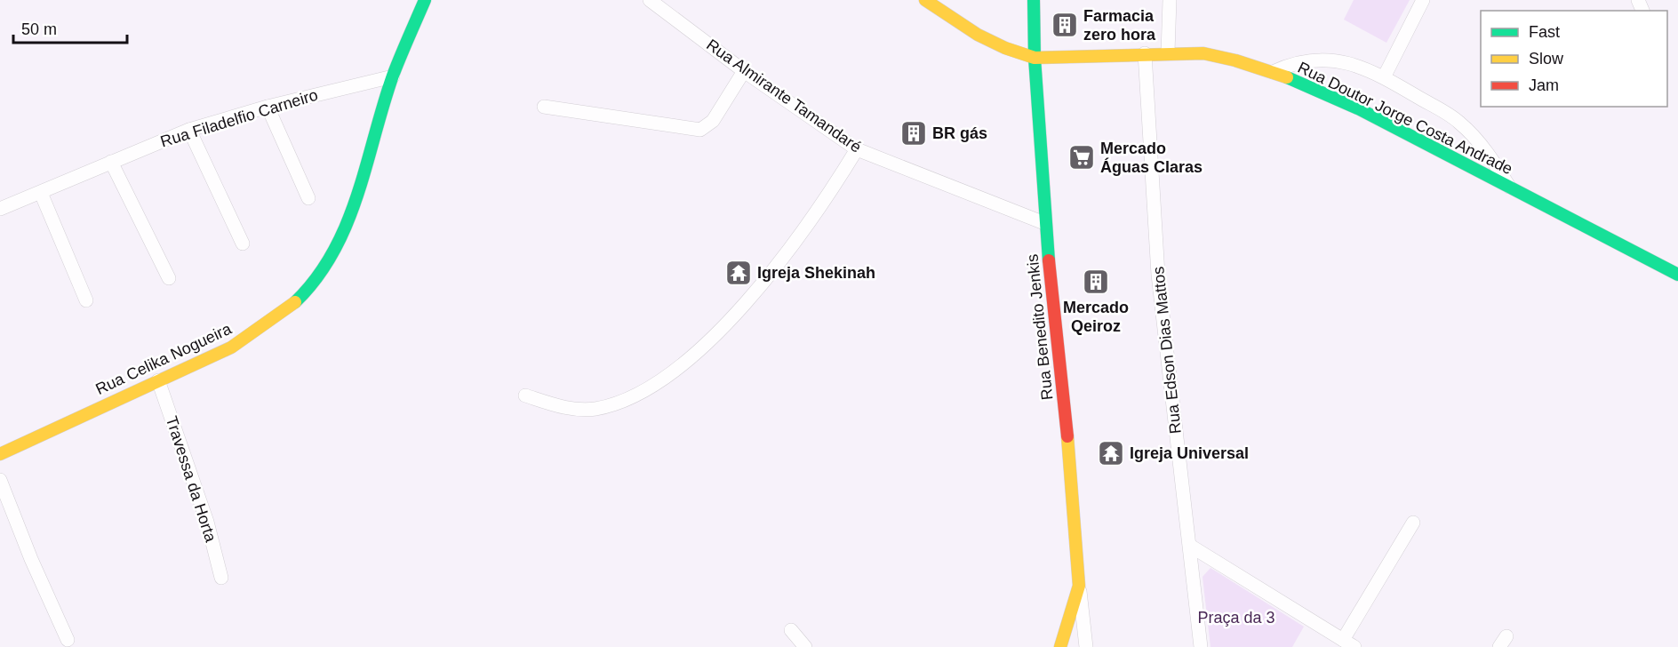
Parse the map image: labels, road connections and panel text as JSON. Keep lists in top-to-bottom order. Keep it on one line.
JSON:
{"streets":{"street":["Rua Almirante Tamandaré","Rua Filadelfio Carneiro","Rua Doutor Jorge Costa Andrade","Rua Benedito Jenkis","Rua Edson Dias Mattos","Rua Celika Nogueira","Travessa da Horta"]},"crossings":[["Rua Almirante Tamandaré","Rua Benedito Jenkis"],["Rua Filadelfio Carneiro","Rua Celika Nogueira"],["Rua Doutor Jorge Costa Andrade","Rua Benedito Jenkis"],["Rua Doutor Jorge Costa Andrade","Rua Edson Dias Mattos"],["Rua Celika Nogueira","Travessa da Horta"]],"parks":["Praça da 3"],"places":{"building":["Farmacia zero hora","BR gás","Mercado Qeiroz"],"supermarket":["Mercado Águas Claras"],"temple":["Igreja Shekinah","Igreja Universal"]},"legend":["Fast","Slow","Jam"],"scale_bar":"50 m"}
